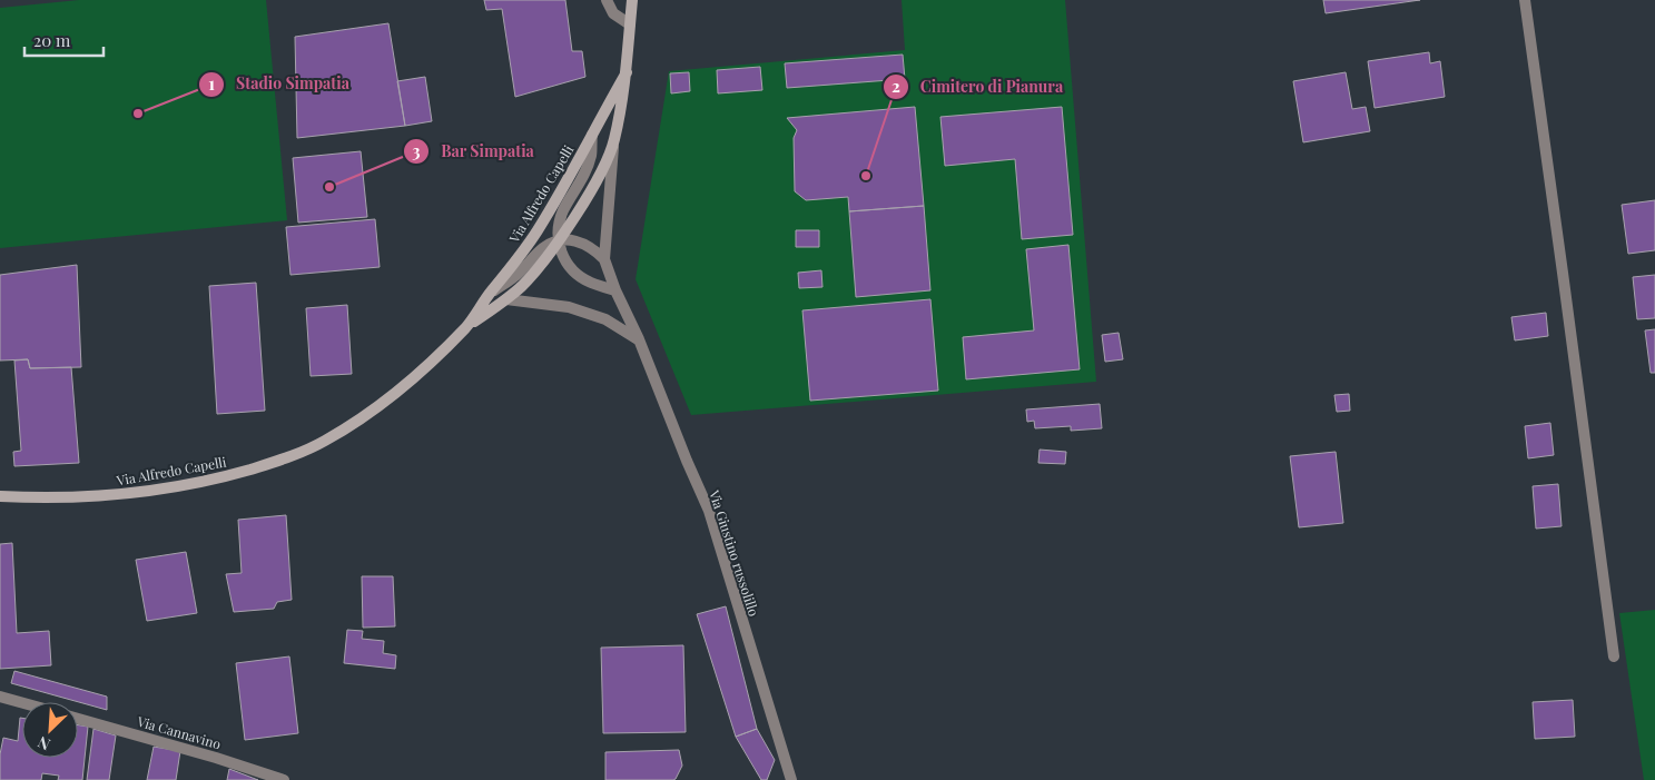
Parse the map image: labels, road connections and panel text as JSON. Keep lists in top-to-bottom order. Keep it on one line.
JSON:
{"streets":{"street":["Via Alfredo Capelli","Via Giustino russolillo","Via Cannavino"]},"places":["Stadio Simpatia","Cimitero di Pianura","Bar Simpatia"],"scale_bar":"20 m","north":"bottom left"}
